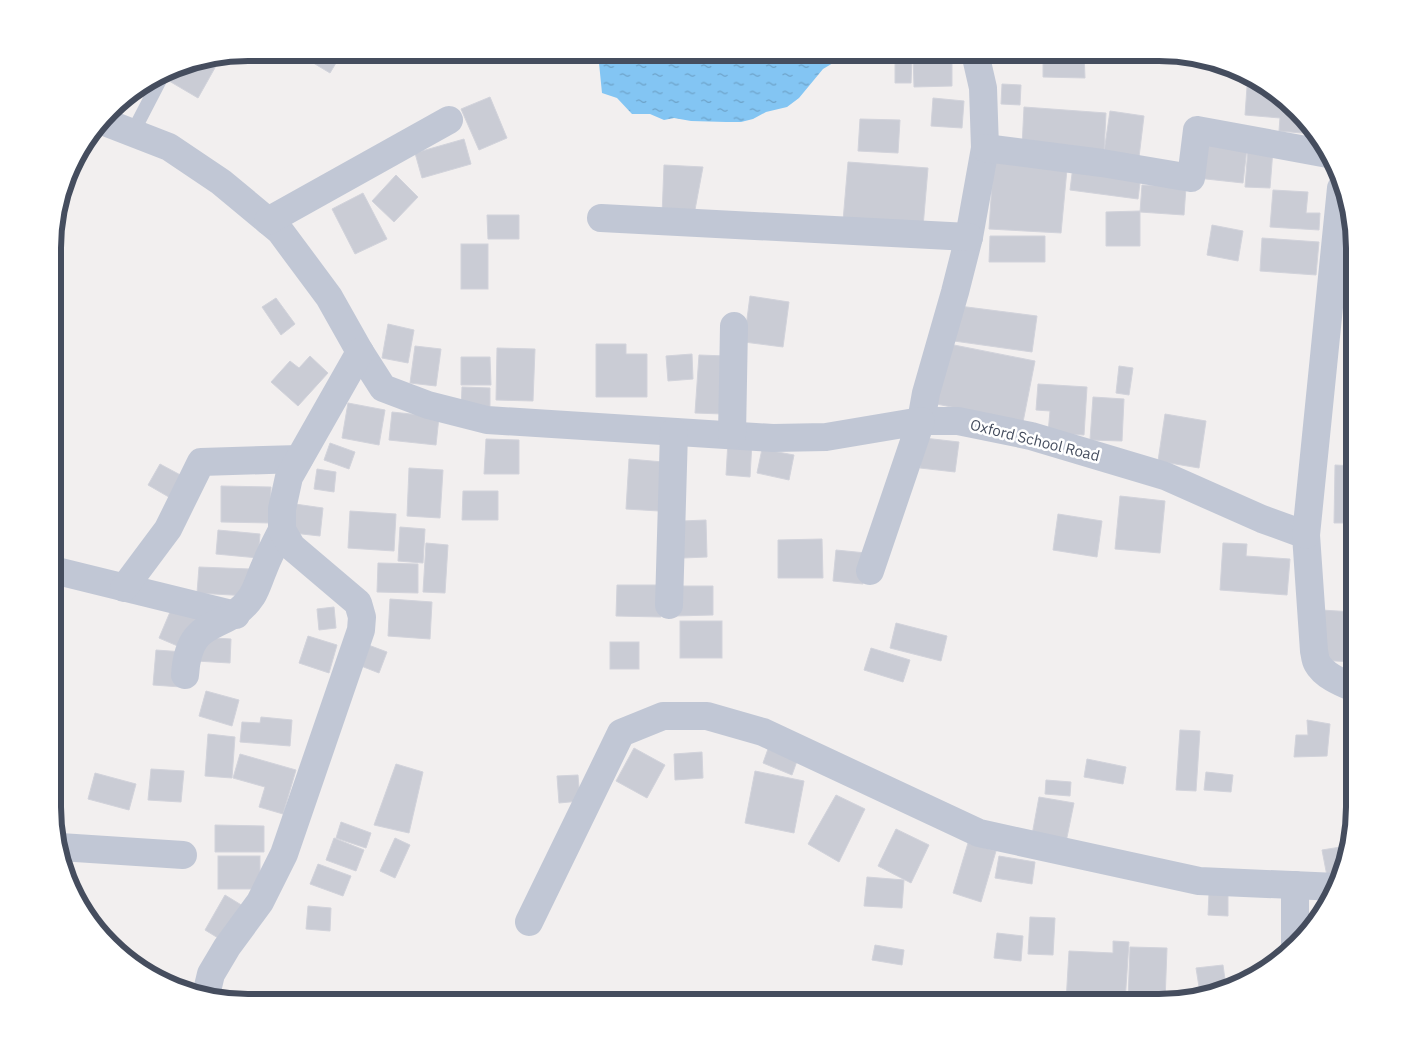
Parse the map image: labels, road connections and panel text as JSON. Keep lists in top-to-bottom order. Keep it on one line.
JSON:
{"streets":{"street":["Oxford School Road"]}}
